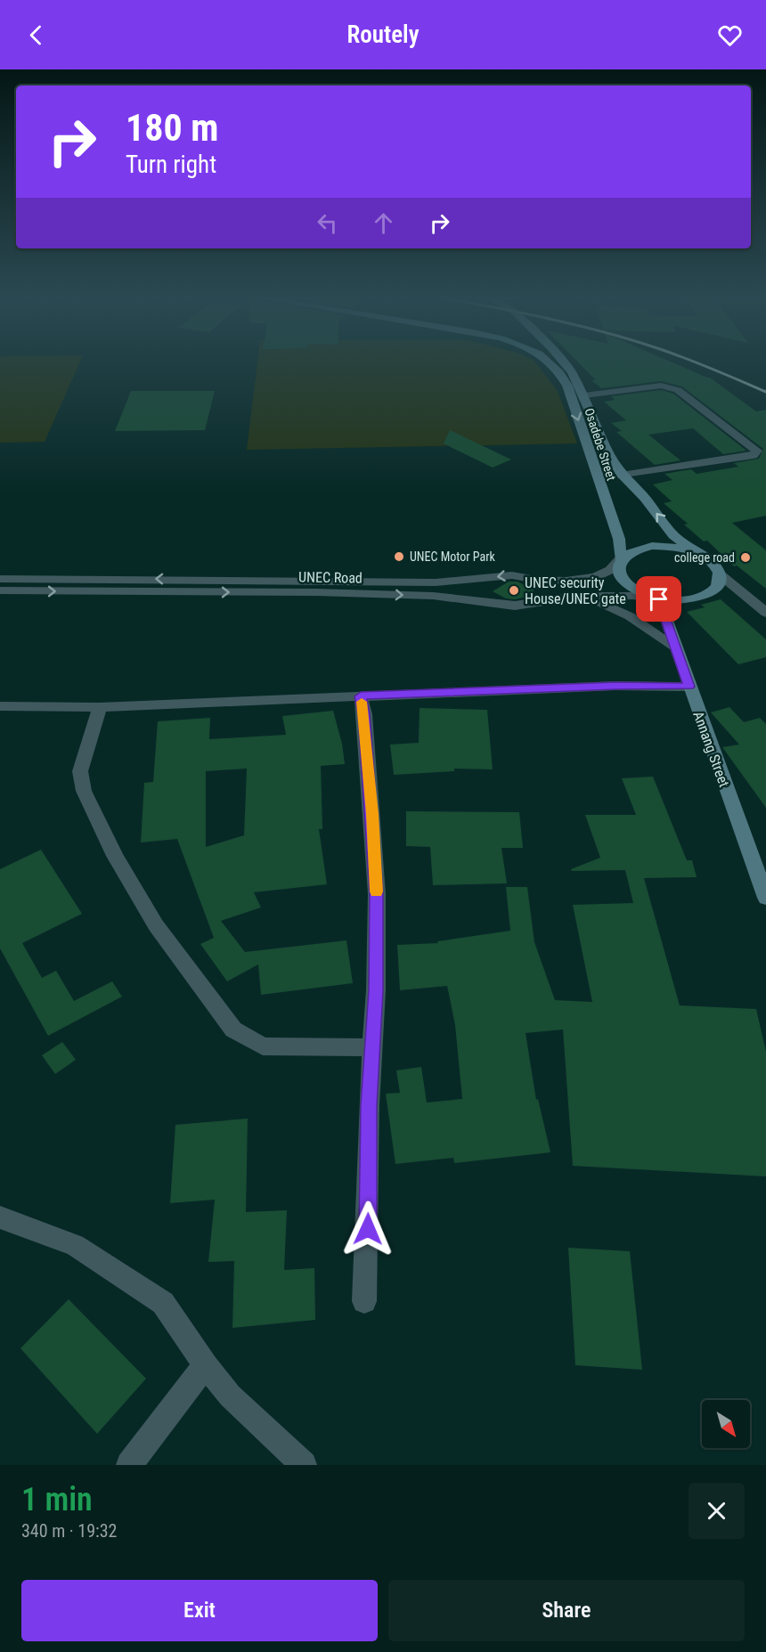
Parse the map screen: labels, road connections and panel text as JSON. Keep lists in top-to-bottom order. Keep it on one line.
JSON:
{"streets":{"main road":["Osadebe Street","Annang Street"],"street":["UNEC Road"]},"crossings":[["Osadebe Street","UNEC Road"],["Osadebe Street","Annang Street"],["UNEC Road","Annang Street"]],"places":["UNEC Motor Park","college road","UNEC security House/UNEC gate"],"north":"bottom right","page":{"header":"Routely","turn":["180 m","Turn right"],"heading":["1 min","340 m · 19:32"],"buttons":["Exit","Share"]}}
